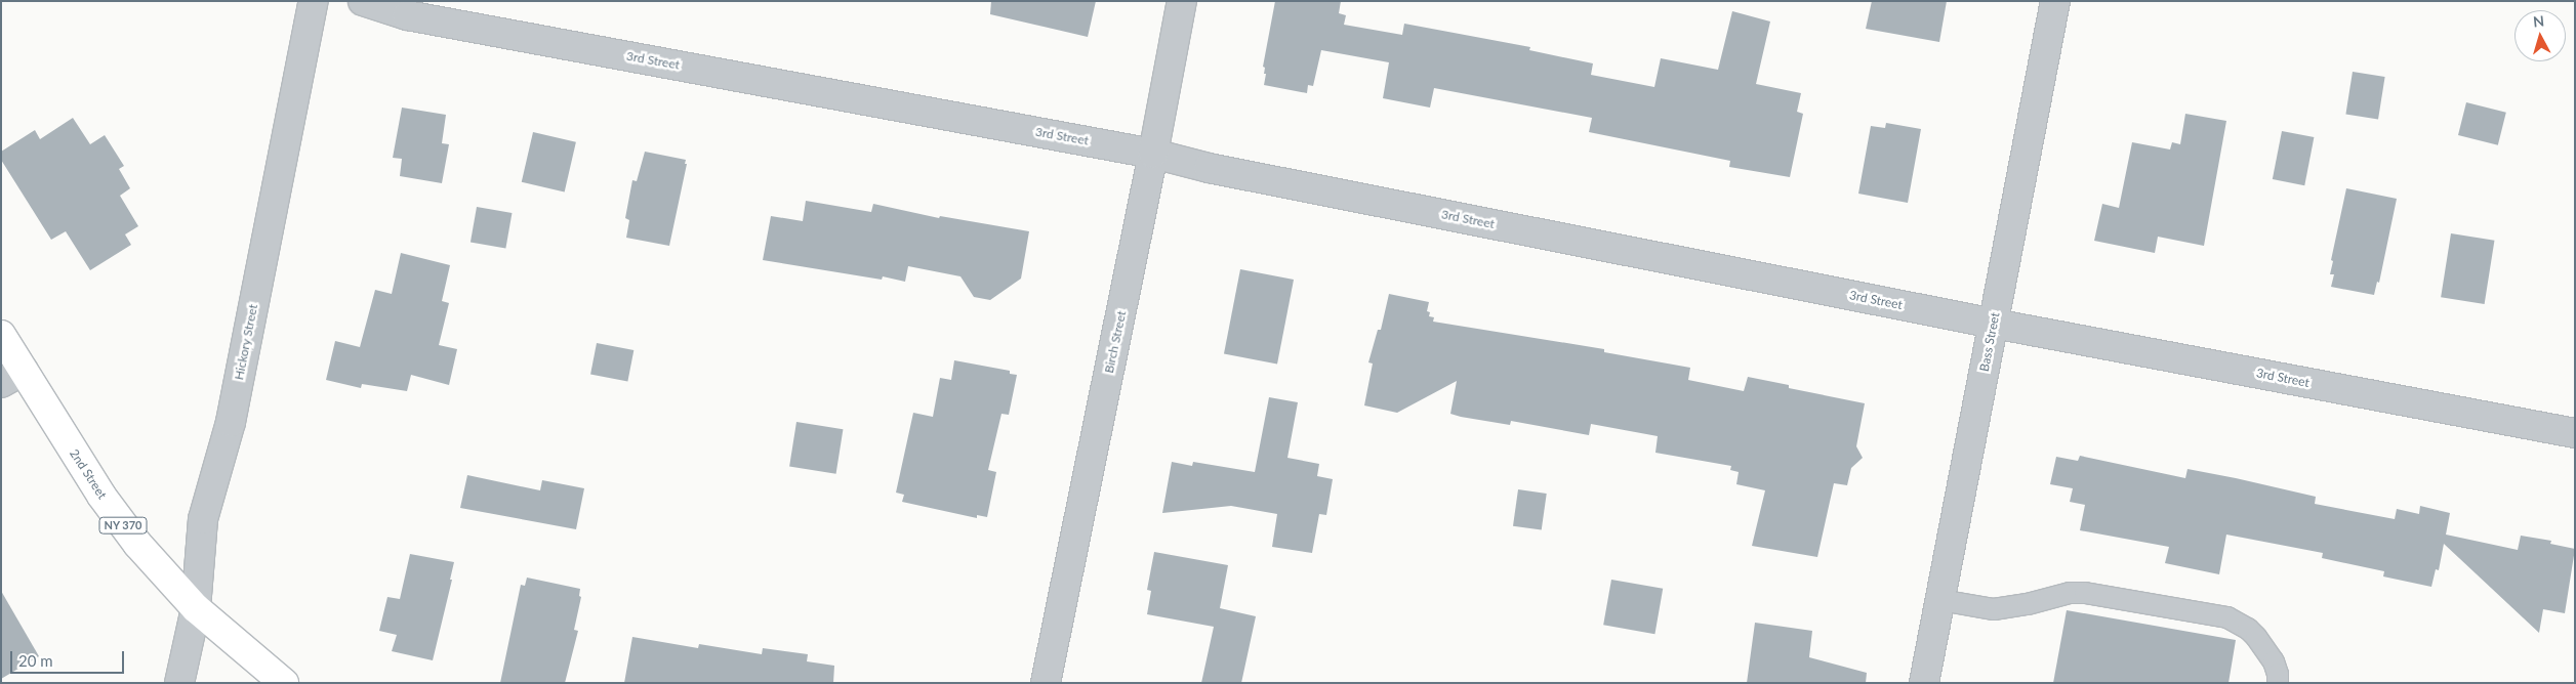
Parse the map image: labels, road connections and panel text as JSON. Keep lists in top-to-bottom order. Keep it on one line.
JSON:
{"streets":{"main road":["2nd Street","NY 370"],"street":["3rd Street","Hickory Street","Birch Street","Bass Street"]},"crossings":[["3rd Street","Birch Street"],["3rd Street","Bass Street"],["Hickory Street","2nd Street"]],"scale_bar":"20 m","north":"top"}
